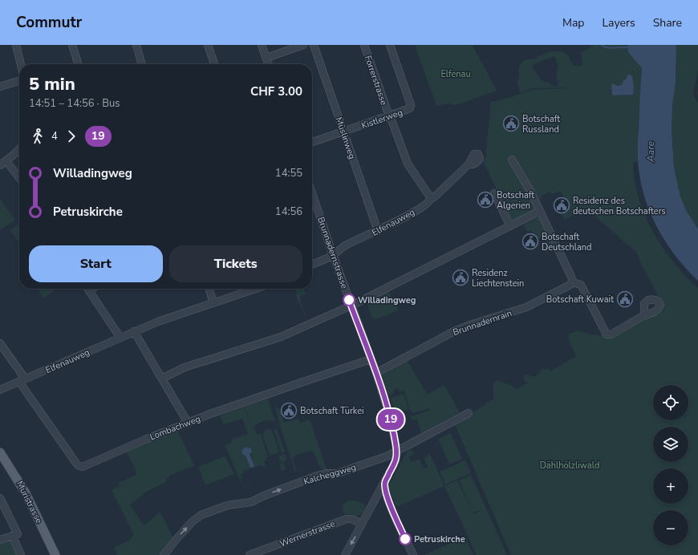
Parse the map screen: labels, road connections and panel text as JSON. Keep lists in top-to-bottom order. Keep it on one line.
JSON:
{"streets":{"main road":["Muristrasse"],"street":["Forrerstrasse","Kistlerweg","Müslinweg","Elfenauweg","Brunnadernstrasse","Brunnadernrain","Lombachweg","Kalcheggweg","Wernerstrasse"]},"crossings":[["Forrerstrasse","Kistlerweg"],["Forrerstrasse","Elfenauweg"],["Kistlerweg","Müslinweg"],["Müslinweg","Elfenauweg"],["Elfenauweg","Brunnadernstrasse"],["Elfenauweg","Lombachweg"],["Brunnadernstrasse","Brunnadernrain"],["Brunnadernstrasse","Lombachweg"],["Brunnadernstrasse","Kalcheggweg"],["Brunnadernstrasse","Wernerstrasse"]],"one_way":["Kalcheggweg"],"water":["Aare"],"parks":["Elfenau","Dählhölzliwald"],"places":{"public building":["Botschaft Russland","Botschaft Algerien","Residenz des deutschen Botschafters","Botschaft Deutschland","Residenz Liechtenstein","Botschaft Kuwait","Botschaft Türkei"],"other":["Willadingweg","Petruskirche"]},"lines":["bus line 19"],"page":{"header":"Commutr","nav":["Map","Layers","Share"],"on_map":"19","heading":["5 min","14:51 – 14:56 · Bus","CHF 3.00"],"legs":["4","19"],"list":[{"name":"Willadingweg","value":"14:55"},{"name":"Petruskirche","value":"14:56"}],"buttons":["Start","Tickets"],"map_buttons":["+","−"]}}
